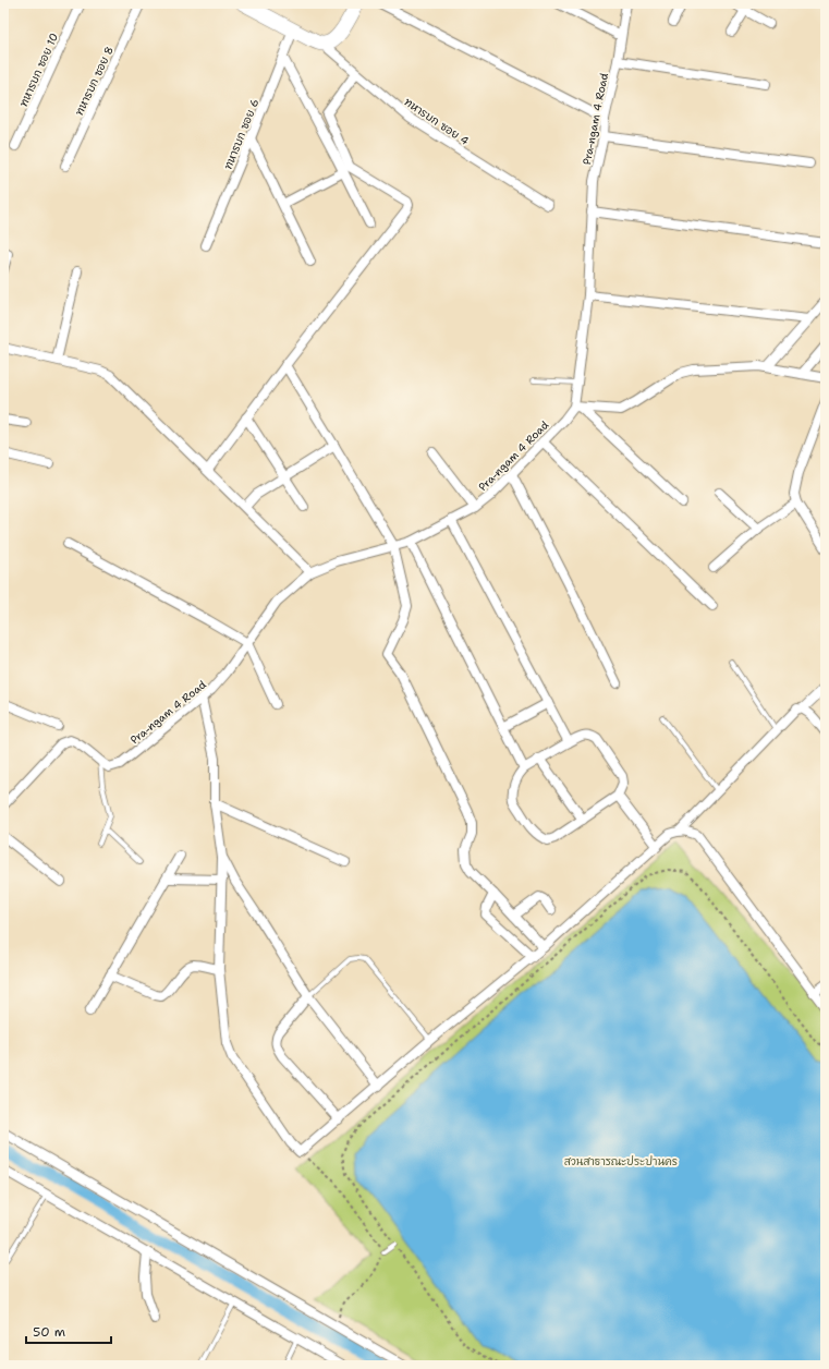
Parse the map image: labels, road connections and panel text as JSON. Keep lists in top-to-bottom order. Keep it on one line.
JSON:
{"streets":{"street":["ทหารบก ซอย 10","ทหารบก ซอย 8","Pra-ngam 4 Road","ทหารบก ซอย 4","ทหารบก ซอย 6"]},"parks":["สวนสาธารณะประปานคร"],"scale_bar":"50 m"}
